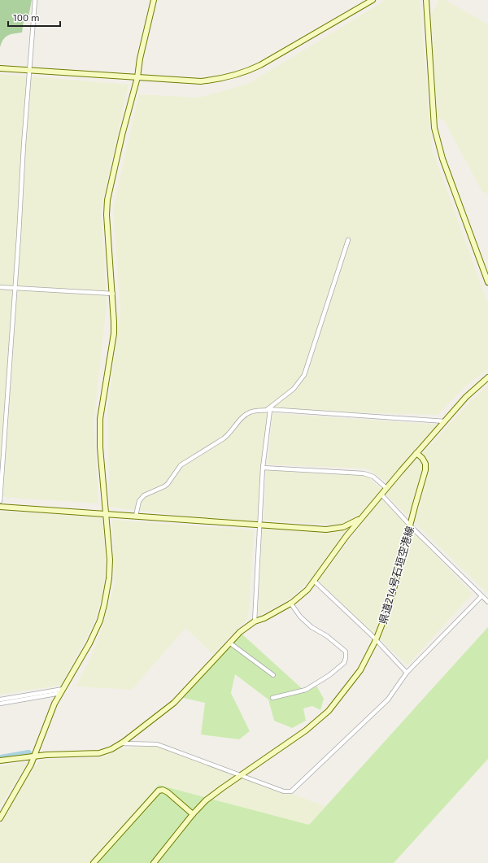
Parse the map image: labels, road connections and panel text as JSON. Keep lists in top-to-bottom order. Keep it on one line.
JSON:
{"streets":{"street":["県道214号石垣空港線"]},"scale_bar":"100 m"}
